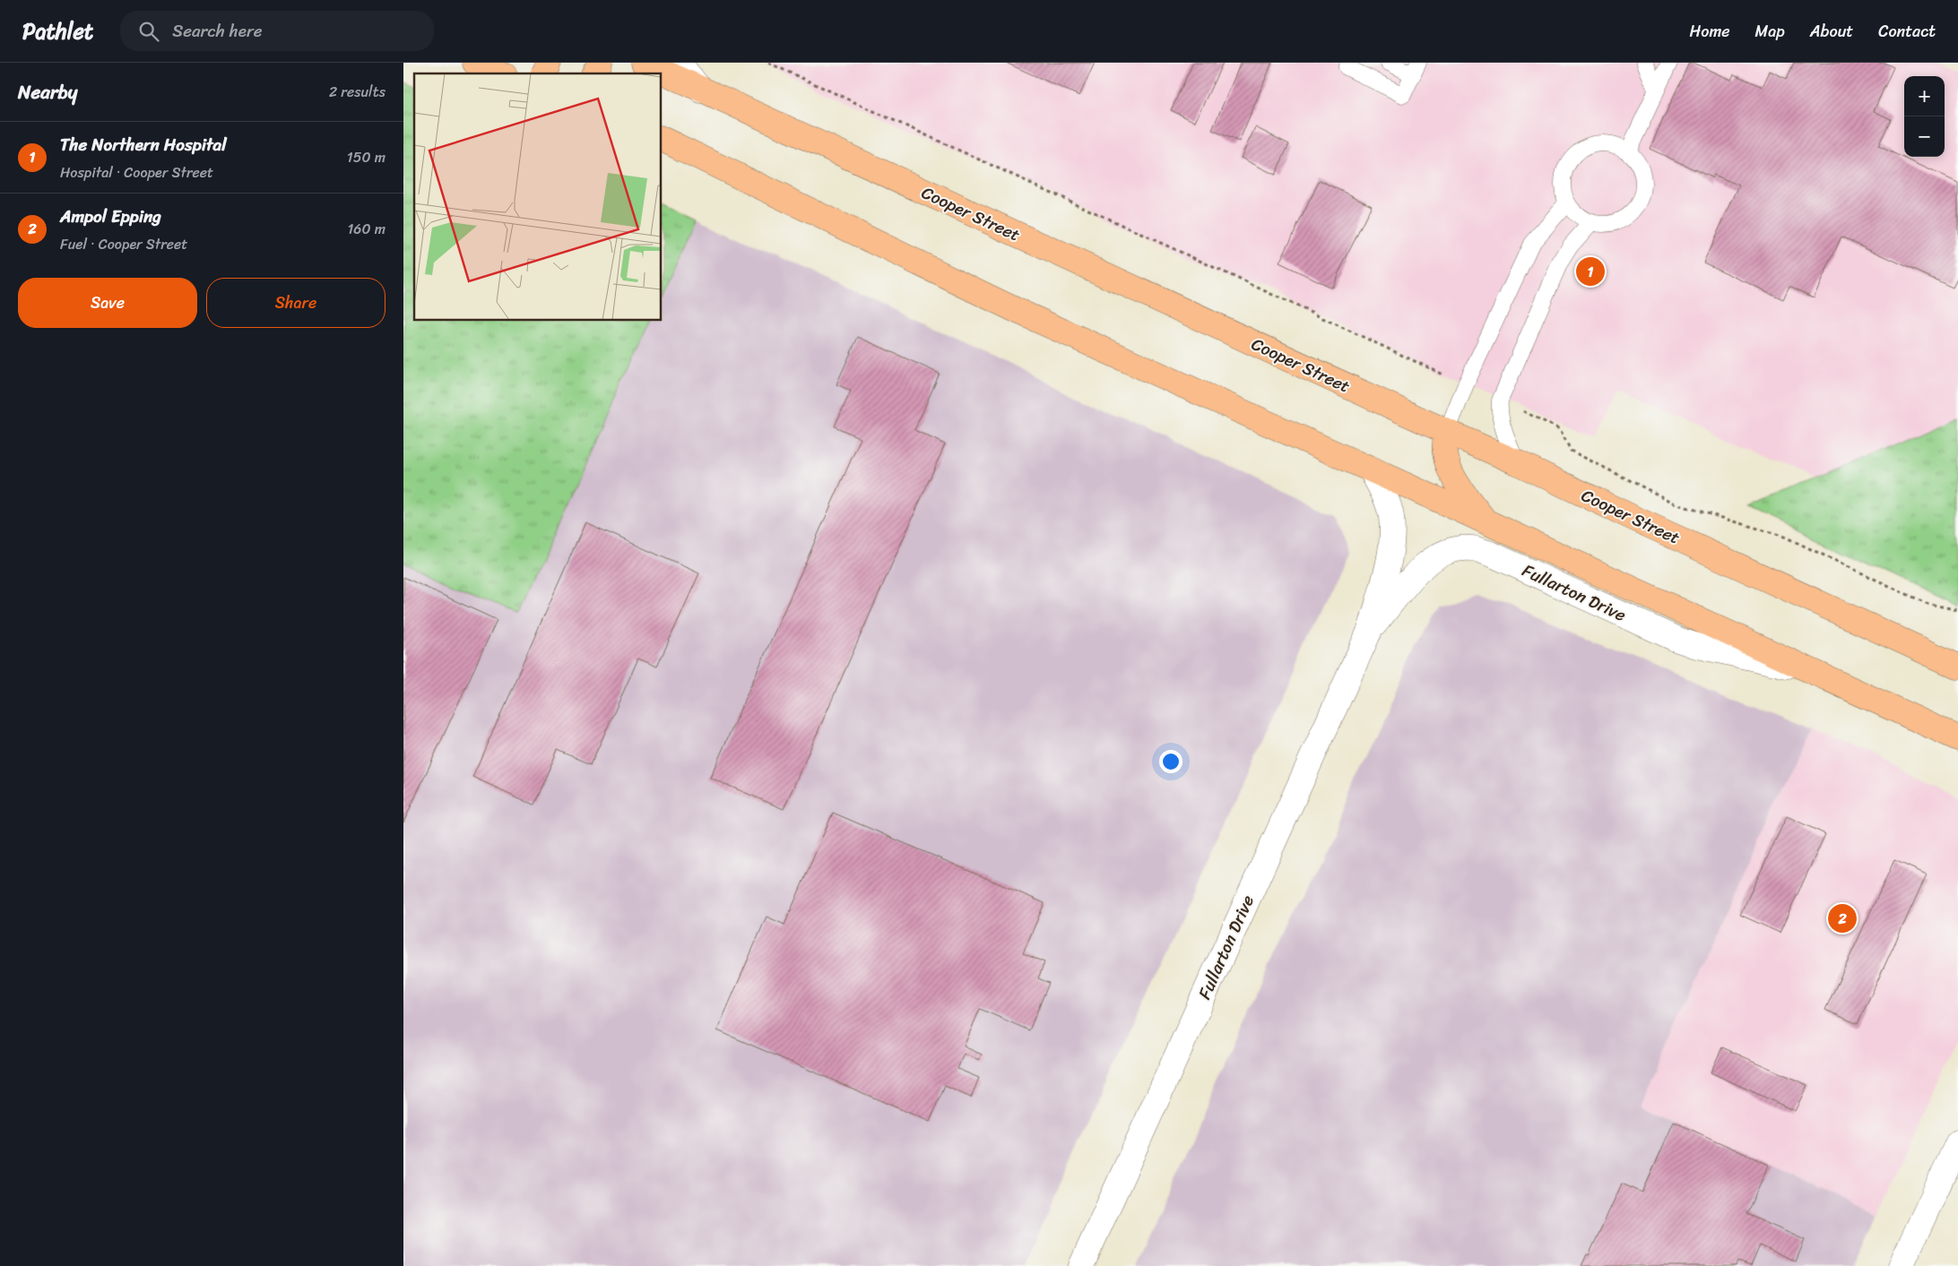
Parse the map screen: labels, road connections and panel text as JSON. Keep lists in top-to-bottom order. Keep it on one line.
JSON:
{"streets":{"main road":["Cooper Street"],"street":["Fullarton Drive"]},"page":{"header":"Pathlet","search":"Search here","nav":["Home","Map","About","Contact"],"heading":["Nearby","2 results"],"map_buttons":["+","−"],"list":[{"mark":"1","name":"The Northern Hospital","note":"Hospital · Cooper Street","value":"150 m"},{"mark":"2","name":"Ampol Epping","note":"Fuel · Cooper Street","value":"160 m"}],"pins":["1","2"],"buttons":["Save","Share"]}}
